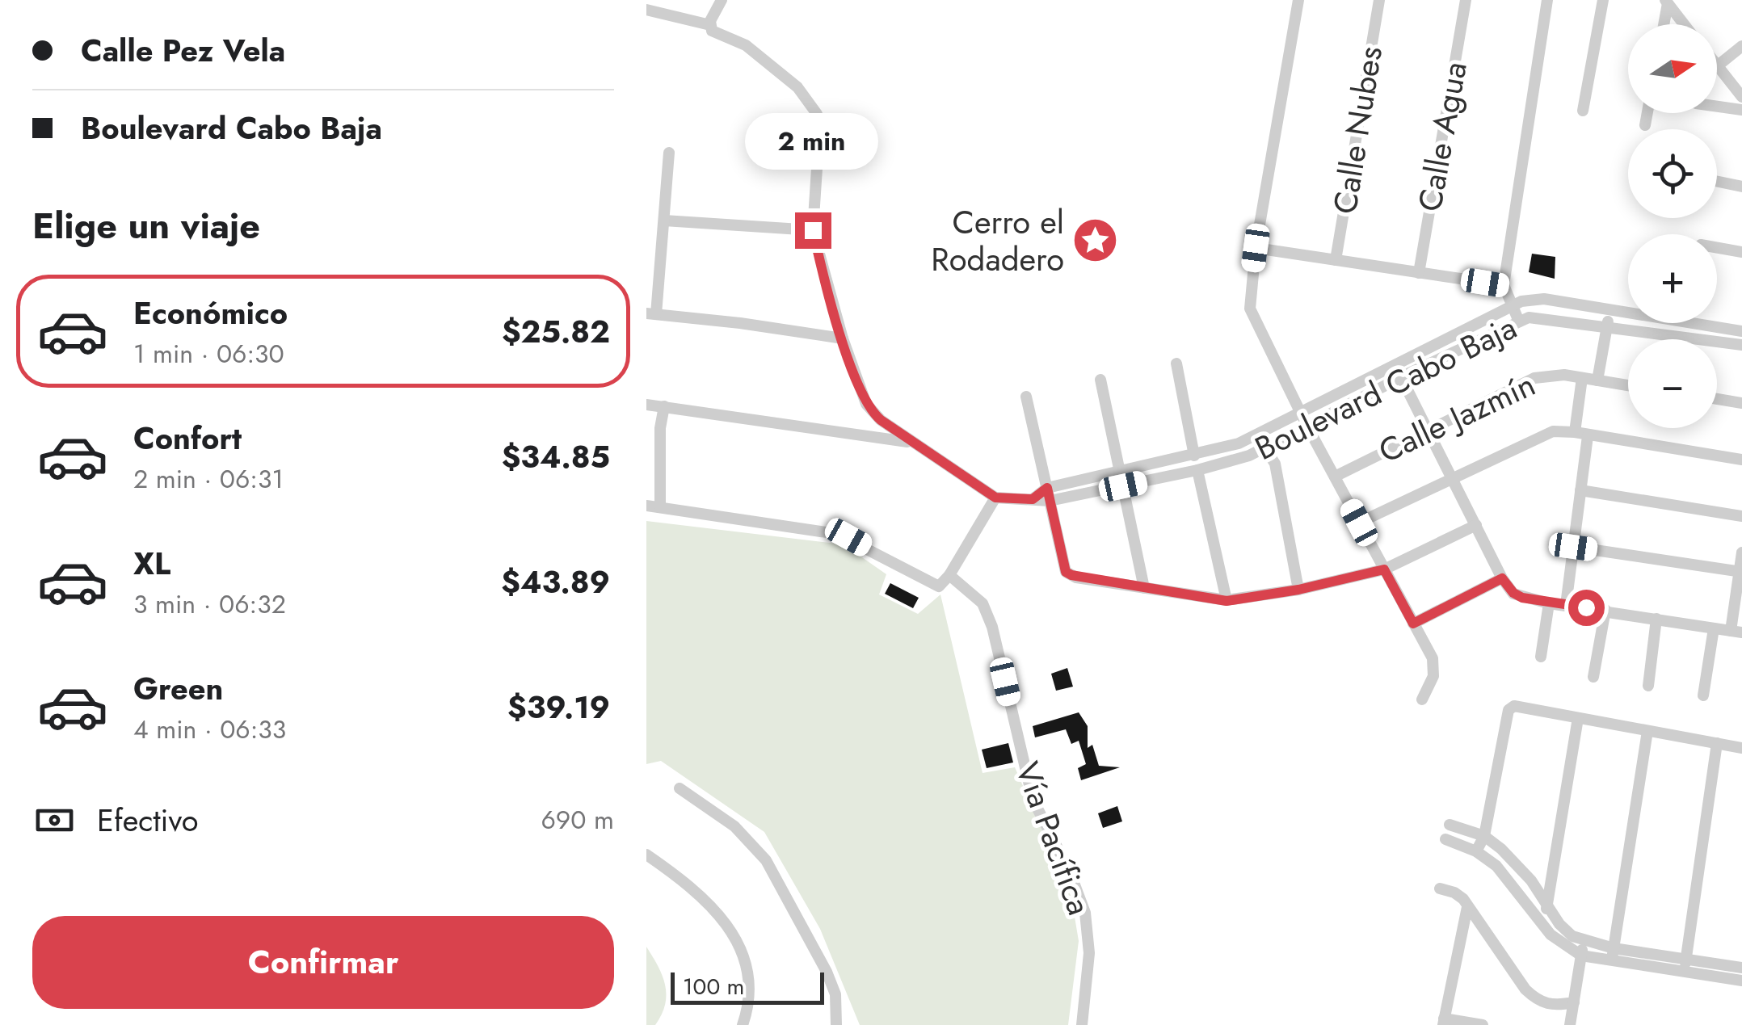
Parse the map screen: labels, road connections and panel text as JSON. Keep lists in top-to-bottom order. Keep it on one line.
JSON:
{"streets":{"street":["Calle Nubes","Calle Agua","Boulevard Cabo Baja","Calle Jazmín","Vía Pacífica"]},"places":{"place":["Cerro el Rodadero"]},"scale_bar":"100 m","north":"right","page":{"banner":["Calle Pez Vela","Boulevard Cabo Baja"],"map_buttons":["+","−"],"bubble":"2 min","heading":"Elige un viaje","list":[{"name":"Económico","note":"1 min · 06:30","value":"$25.82"},{"name":"Confort","note":"2 min · 06:31","value":"$34.85"},{"name":"XL","note":"3 min · 06:32","value":"$43.89"},{"name":"Green","note":"4 min · 06:33","value":"$39.19"}],"pay":["Efectivo","690 m"],"buttons":"Confirmar","scale":"100 m"}}
